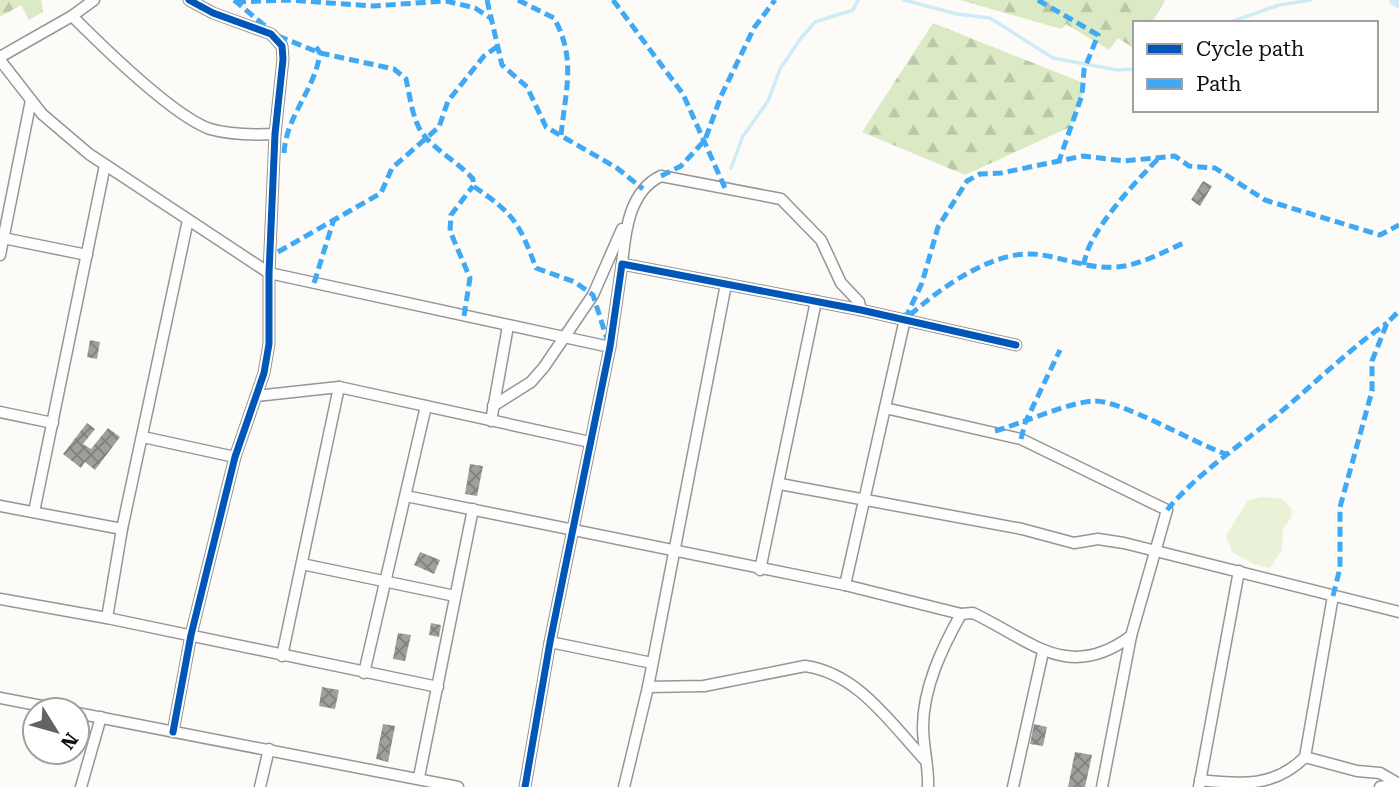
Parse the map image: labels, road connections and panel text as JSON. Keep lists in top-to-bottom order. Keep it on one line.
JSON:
{"legend":["Cycle path","Path"],"north":"bottom right"}
